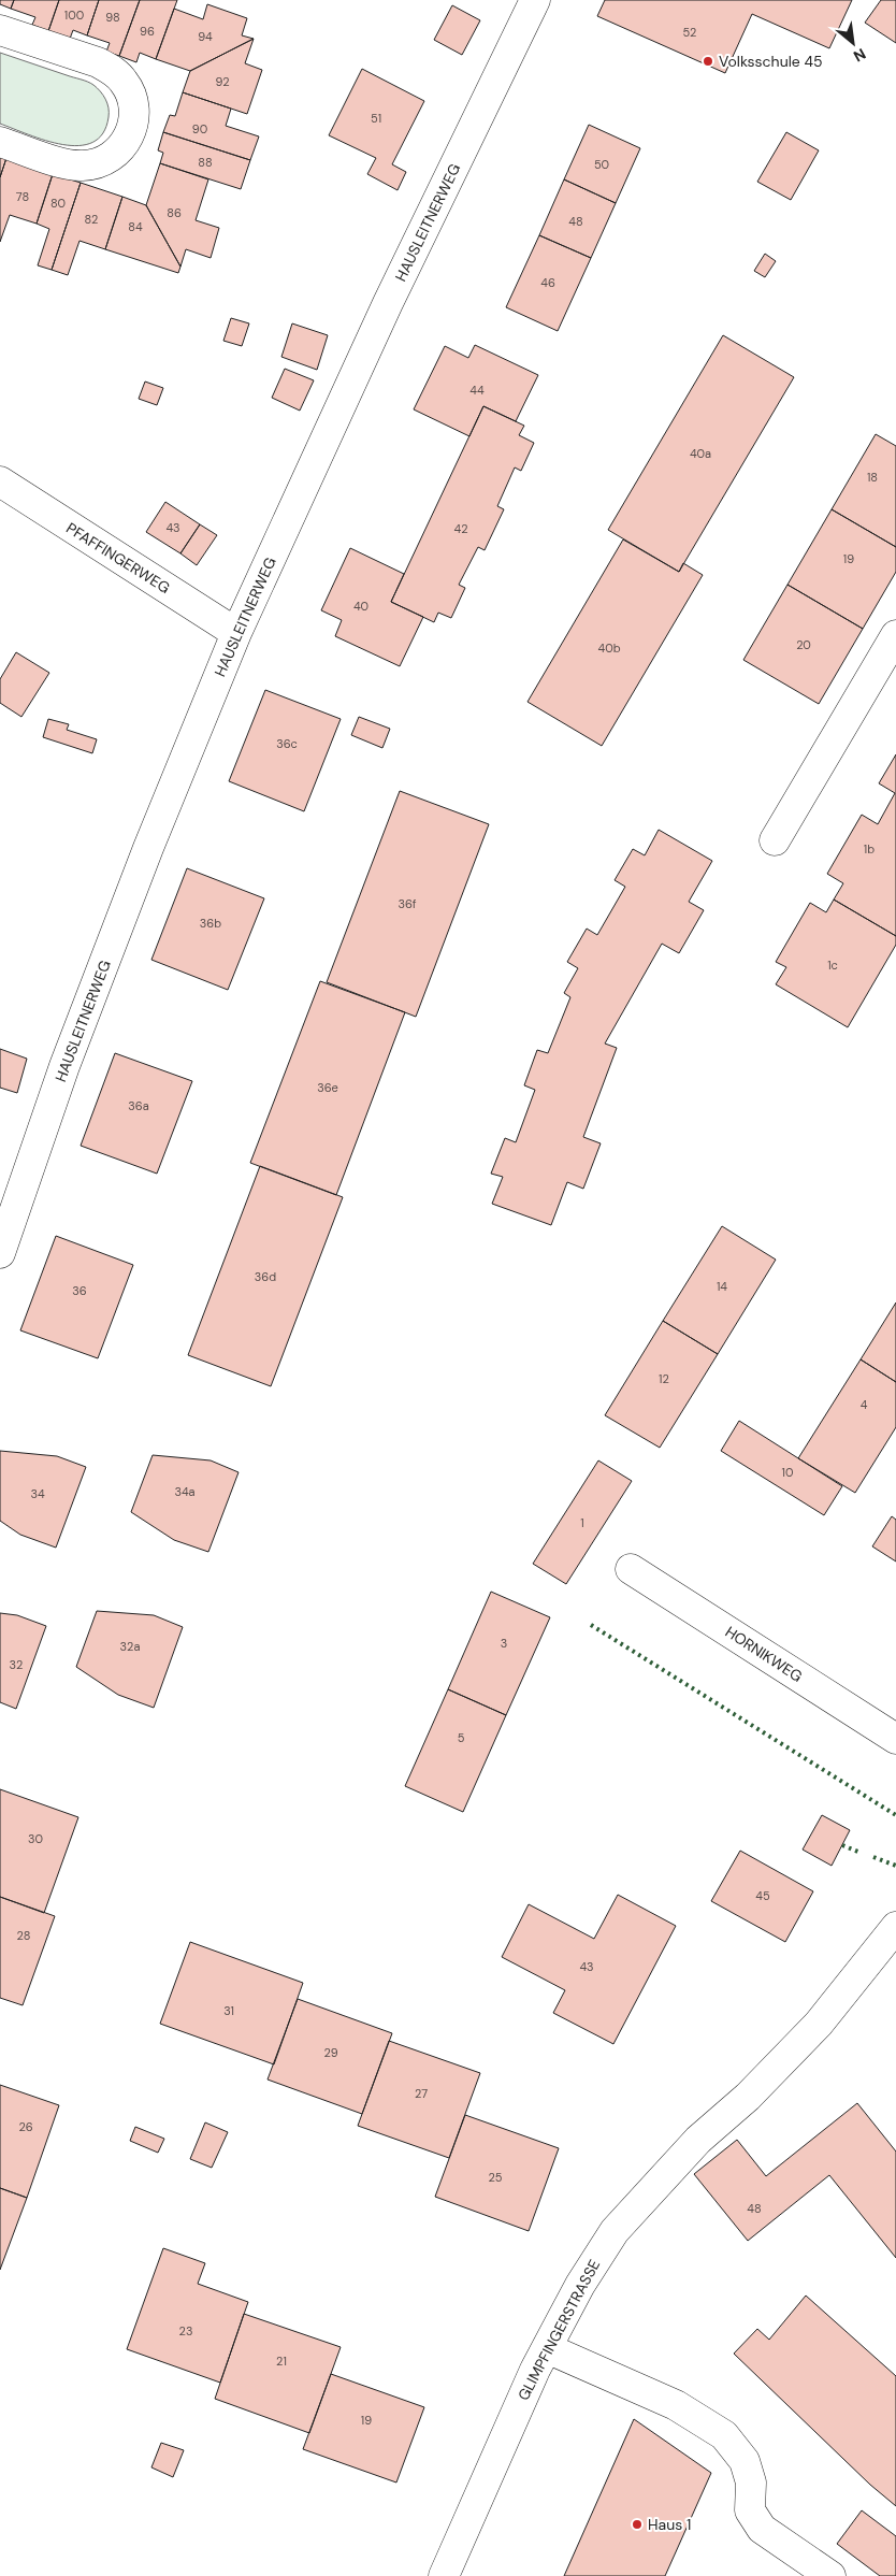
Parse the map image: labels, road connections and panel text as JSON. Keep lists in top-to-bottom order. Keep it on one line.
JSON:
{"streets":{"street":["HAUSLEITNERWEG","PFAFFINGERWEG","HORNIKWEG","GLIMPFINGERSTRASSE"]},"crossings":[["HAUSLEITNERWEG","PFAFFINGERWEG"]],"places":["Volksschule 45","Haus 1"],"house_numbers":["100","98","96","52","94","92","51","90","88","50","78","80","86","82","48","84","46","44","40a","18","43","42","19","40","20","40b","36c","1b","36f","36b","1c","36e","36a","36d","14","36","12","4","10","34a","34","1","3","32a","32","5","30","45","28","43","31","29","27","26","25","48","23","21","19"],"north":"bottom right"}
